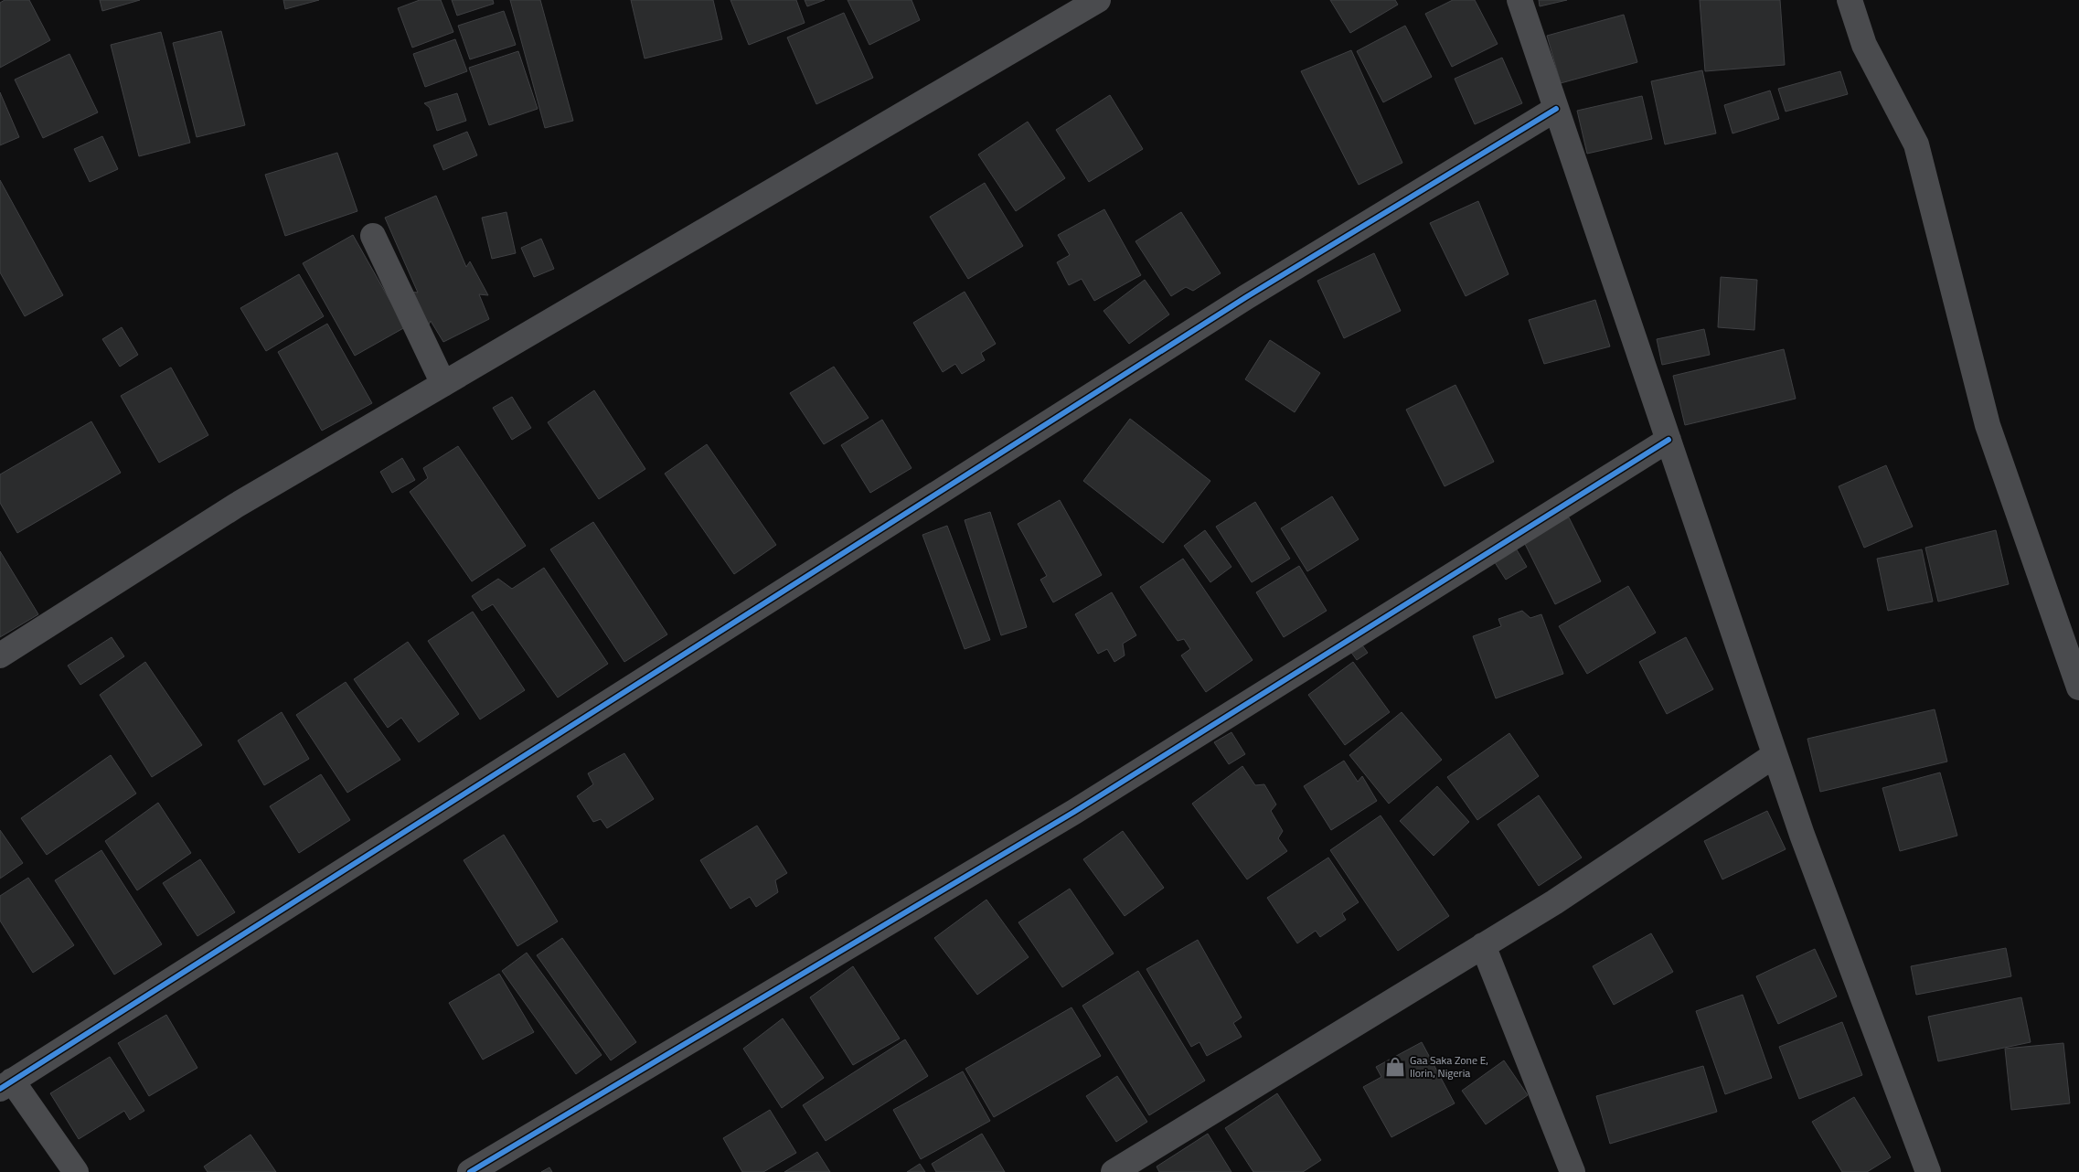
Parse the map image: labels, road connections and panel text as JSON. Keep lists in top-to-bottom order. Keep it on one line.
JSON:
{"places":{"shop":["Gaa Saka Zone E, Ilorin, Nigeria"]}}
